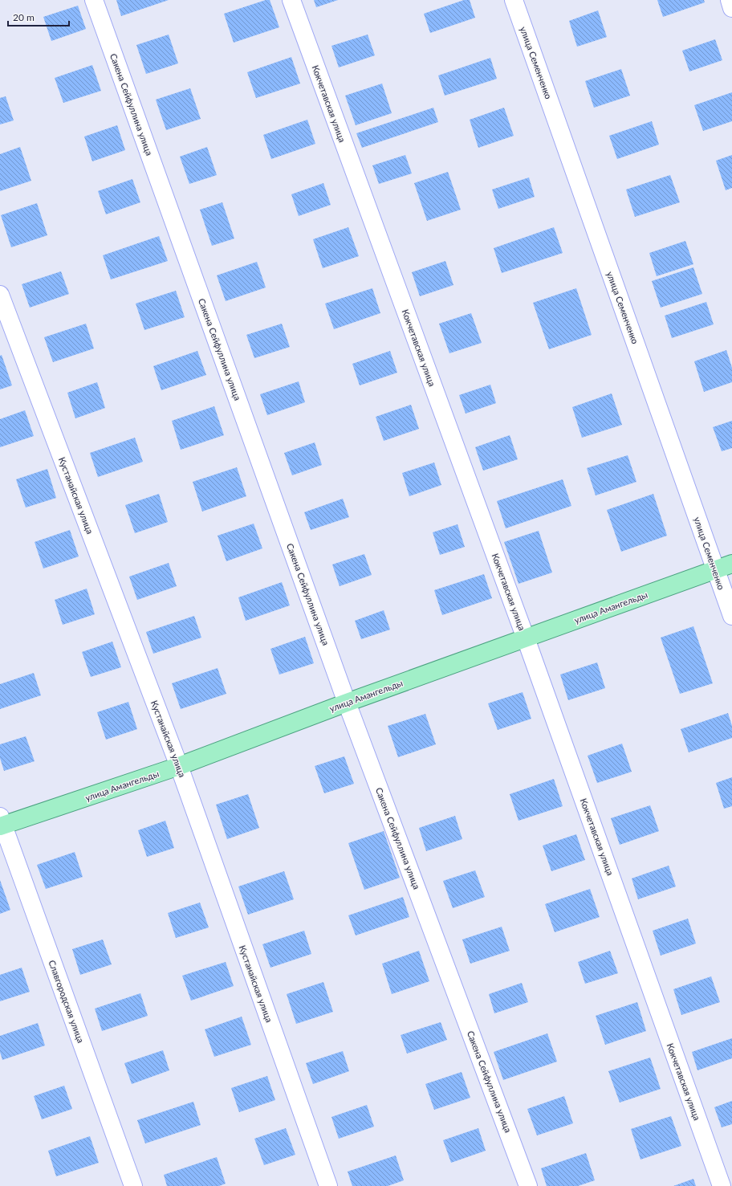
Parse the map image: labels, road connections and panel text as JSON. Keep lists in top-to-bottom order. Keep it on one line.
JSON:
{"streets":{"main road":["улица Амангельды"],"street":["улица Семенченко","Кокчетавская улица","Сакена Сейфуллина улица","Кустанайская улица","Славгородская улица"]},"crossings":[["улица Семенченко","улица Амангельды"],["Кокчетавская улица","улица Амангельды"],["Сакена Сейфуллина улица","улица Амангельды"],["Кустанайская улица","улица Амангельды"],["улица Амангельды","Славгородская улица"]],"scale_bar":"20 m"}
